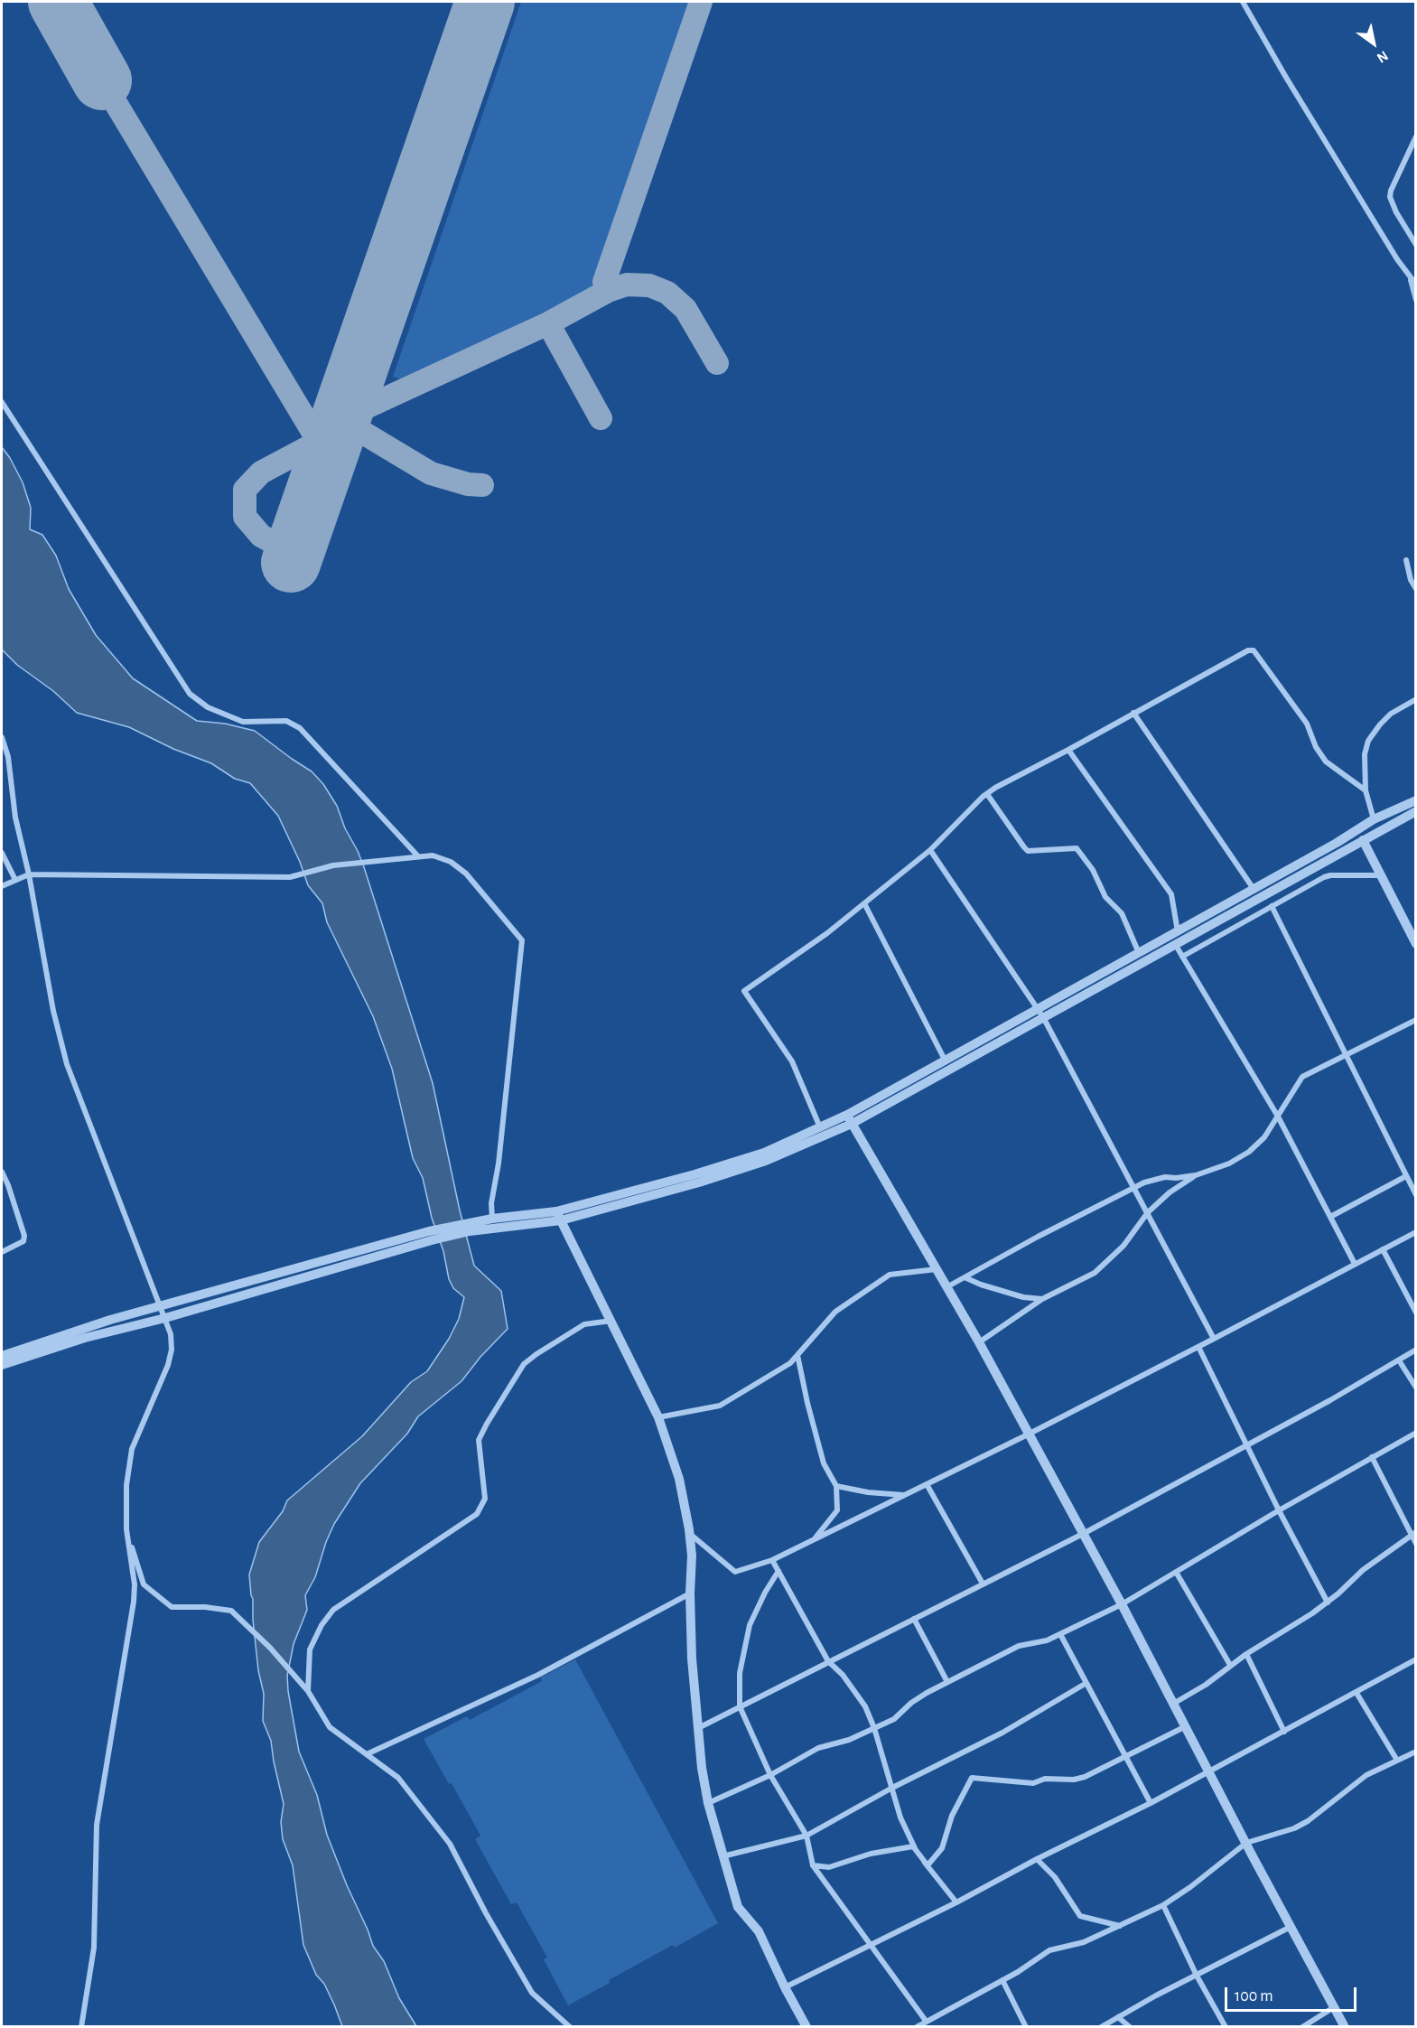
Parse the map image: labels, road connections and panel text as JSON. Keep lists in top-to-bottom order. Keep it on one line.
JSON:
{"scale_bar":"100 m","north":"bottom right"}
